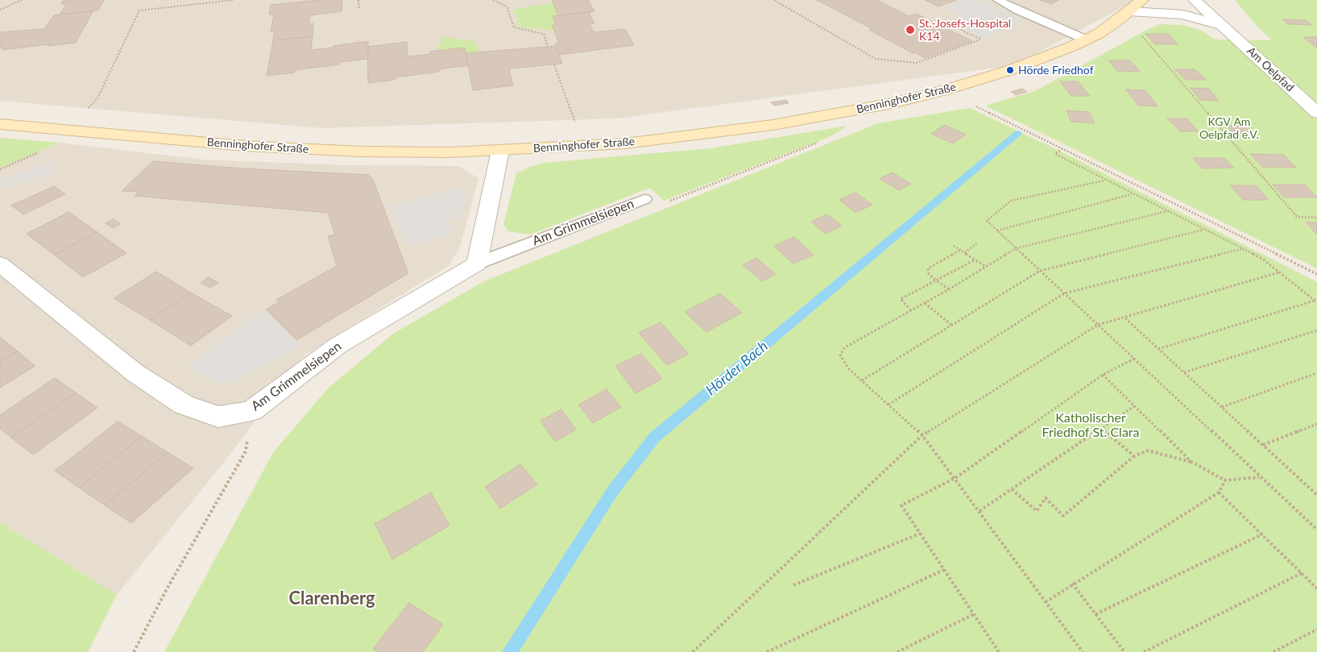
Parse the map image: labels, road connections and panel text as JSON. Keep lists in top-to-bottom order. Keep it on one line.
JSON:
{"streets":{"main road":["Benninghofer Straße"],"street":["Am Oelpfad","Am Grimmelsiepen"]},"crossings":[["Am Oelpfad","Benninghofer Straße"]],"districts":["Clarenberg"],"water":["Hörder Bach"],"parks":["KGV Am Oelpfad e.V.","Katholischer Friedhof St. Clara"],"places":["St.-Josefs-Hospital K14","Hörde Friedhof"]}
